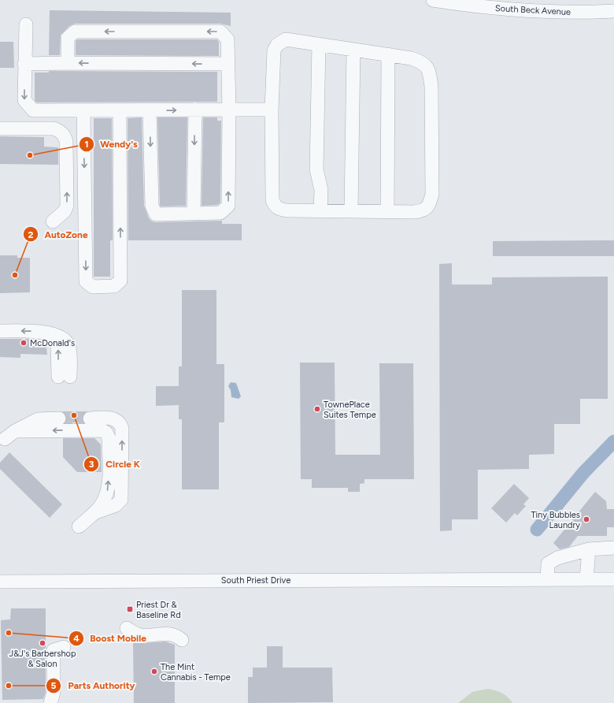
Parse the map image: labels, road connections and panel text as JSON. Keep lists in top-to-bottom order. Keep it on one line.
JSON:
{"streets":{"street":["South Beck Avenue","South Priest Drive"]},"places":{"other":["Wendy's","AutoZone","McDonald's","TownePlace Suites Tempe","Circle K","Tiny Bubbles Laundry","Boost Mobile","J&J's Barbershop & Salon","The Mint Cannabis - Tempe","Parts Authority"],"transit":["Priest Dr & Baseline Rd"]}}
